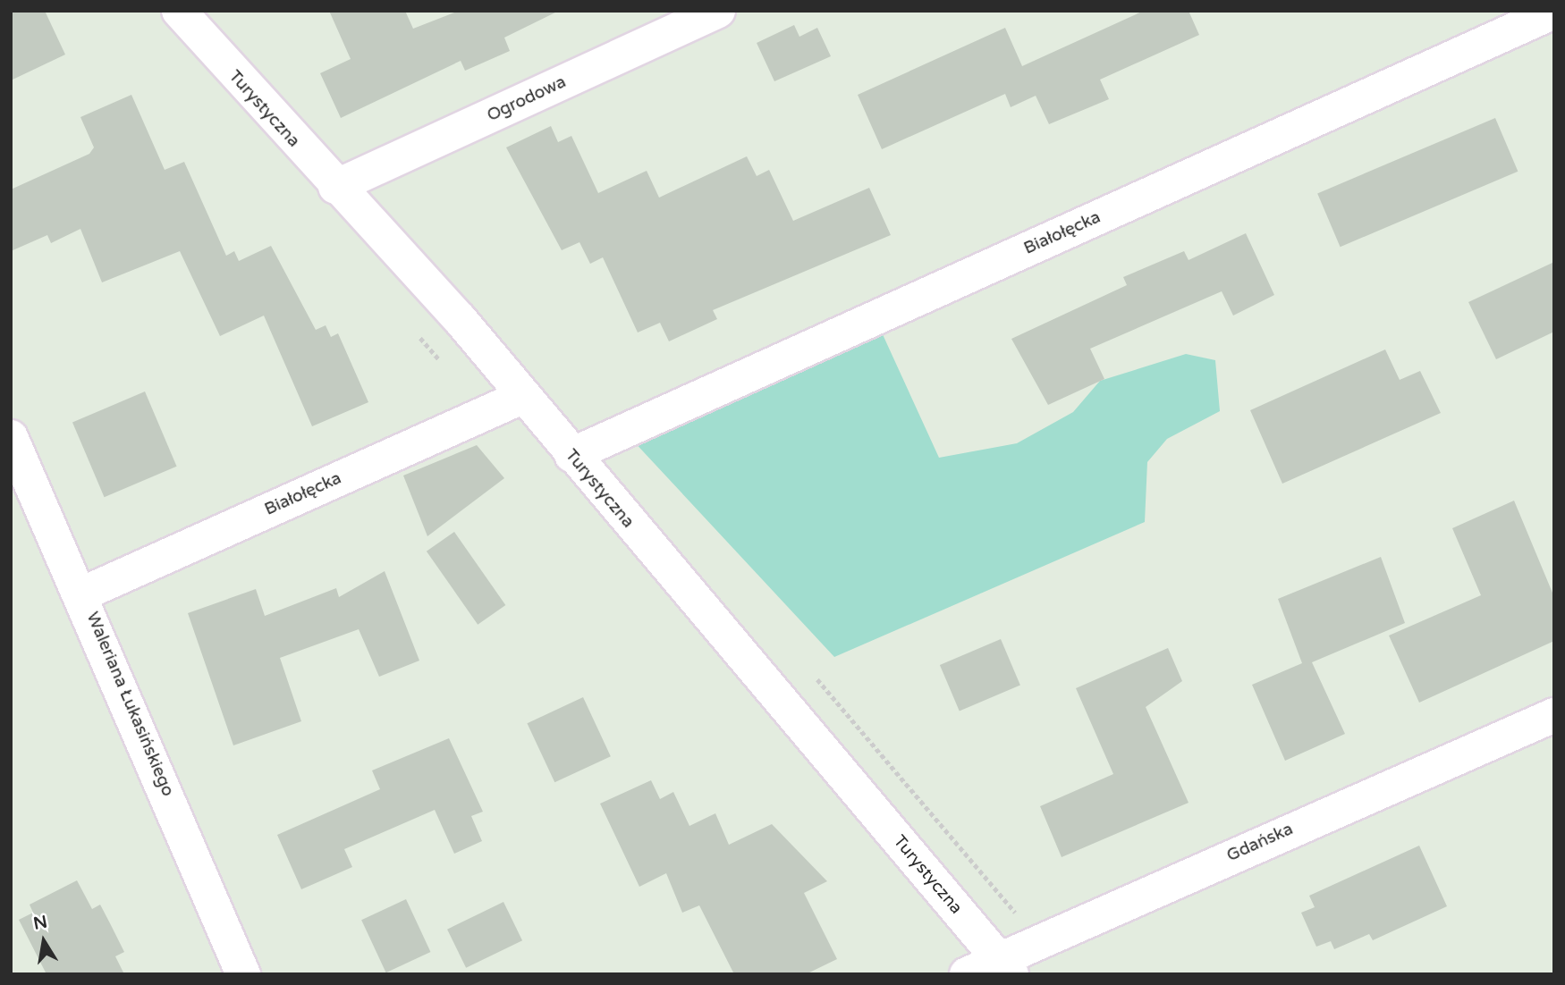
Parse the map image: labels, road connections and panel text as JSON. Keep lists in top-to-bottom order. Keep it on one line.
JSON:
{"streets":{"street":["Ogrodowa","Turystyczna","Białołęcka","Waleriana Łukasińskiego","Gdańska"]},"crossings":[["Ogrodowa","Turystyczna"],["Turystyczna","Białołęcka"],["Turystyczna","Gdańska"],["Białołęcka","Waleriana Łukasińskiego"]],"north":"top"}
